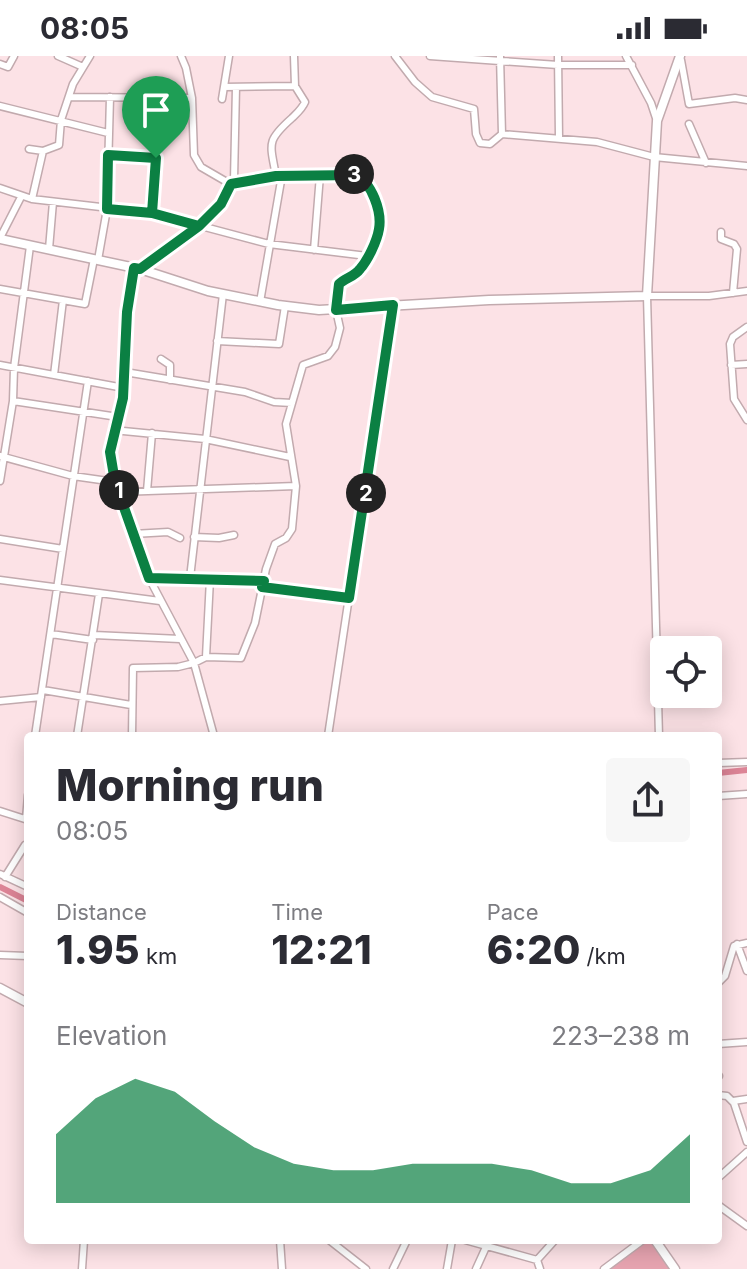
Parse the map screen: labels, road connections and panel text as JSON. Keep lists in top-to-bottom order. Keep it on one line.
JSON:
{"page":{"status":"08:05","pins":["3","1","2"],"heading":["Morning run","08:05"],"stats":[["Distance","1.95 km"],["Time","12:21"],["Pace","6:20 /km"]],"chart":["Elevation","223–238 m"]}}
